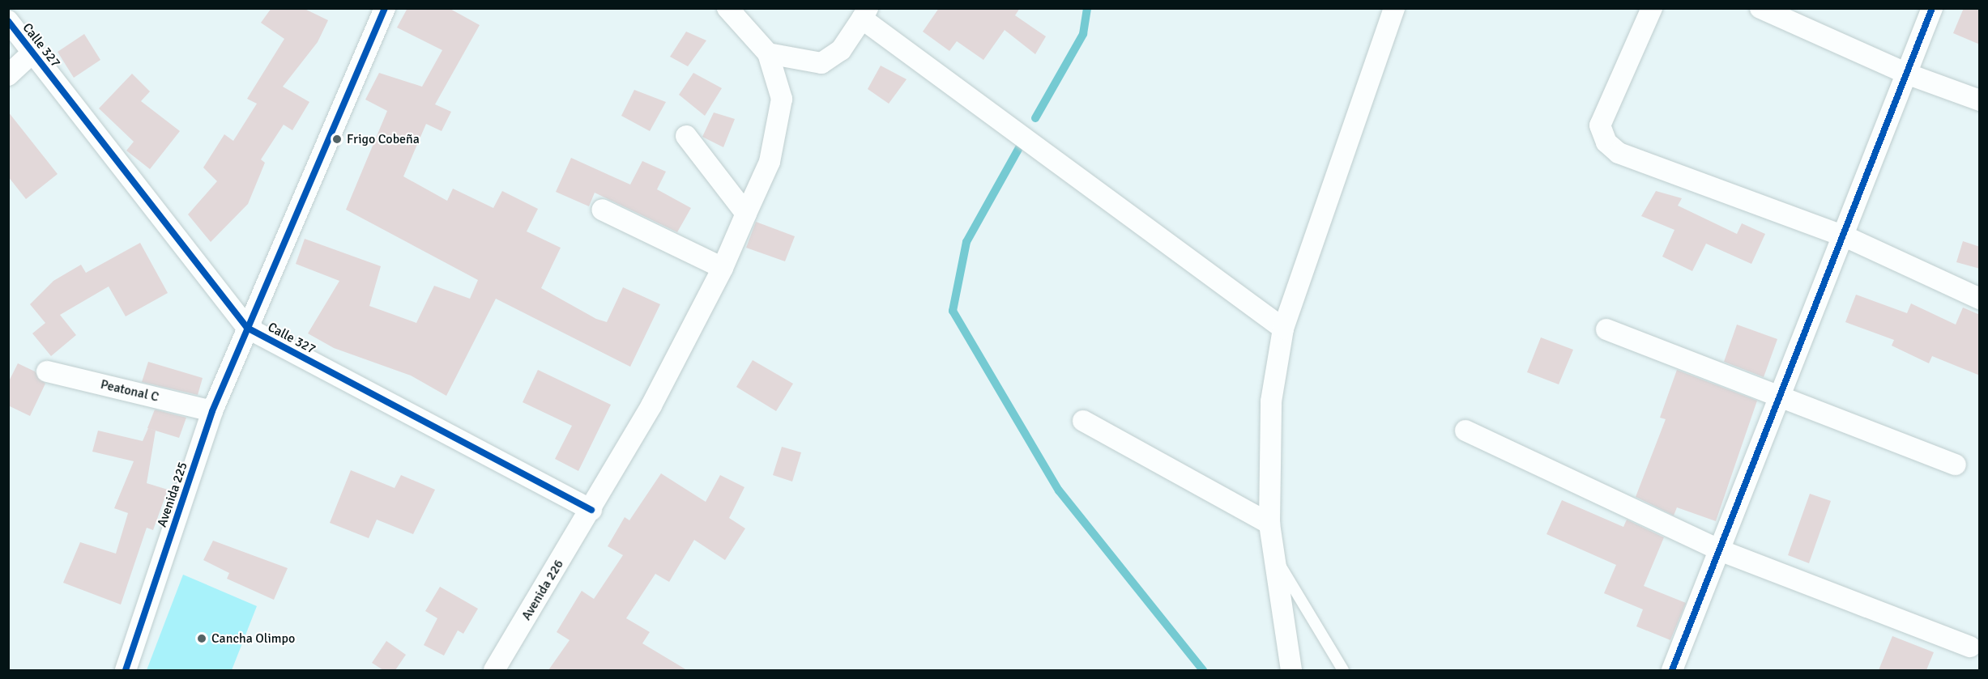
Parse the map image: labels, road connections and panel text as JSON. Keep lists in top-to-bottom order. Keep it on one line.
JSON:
{"streets":{"street":["Calle 327","Peatonal C","Avenida 225","Avenida 226"]},"crossings":[["Calle 327","Avenida 225"],["Calle 327","Avenida 226"],["Peatonal C","Avenida 225"]],"places":["Frigo Cobeña","Cancha Olimpo"]}
